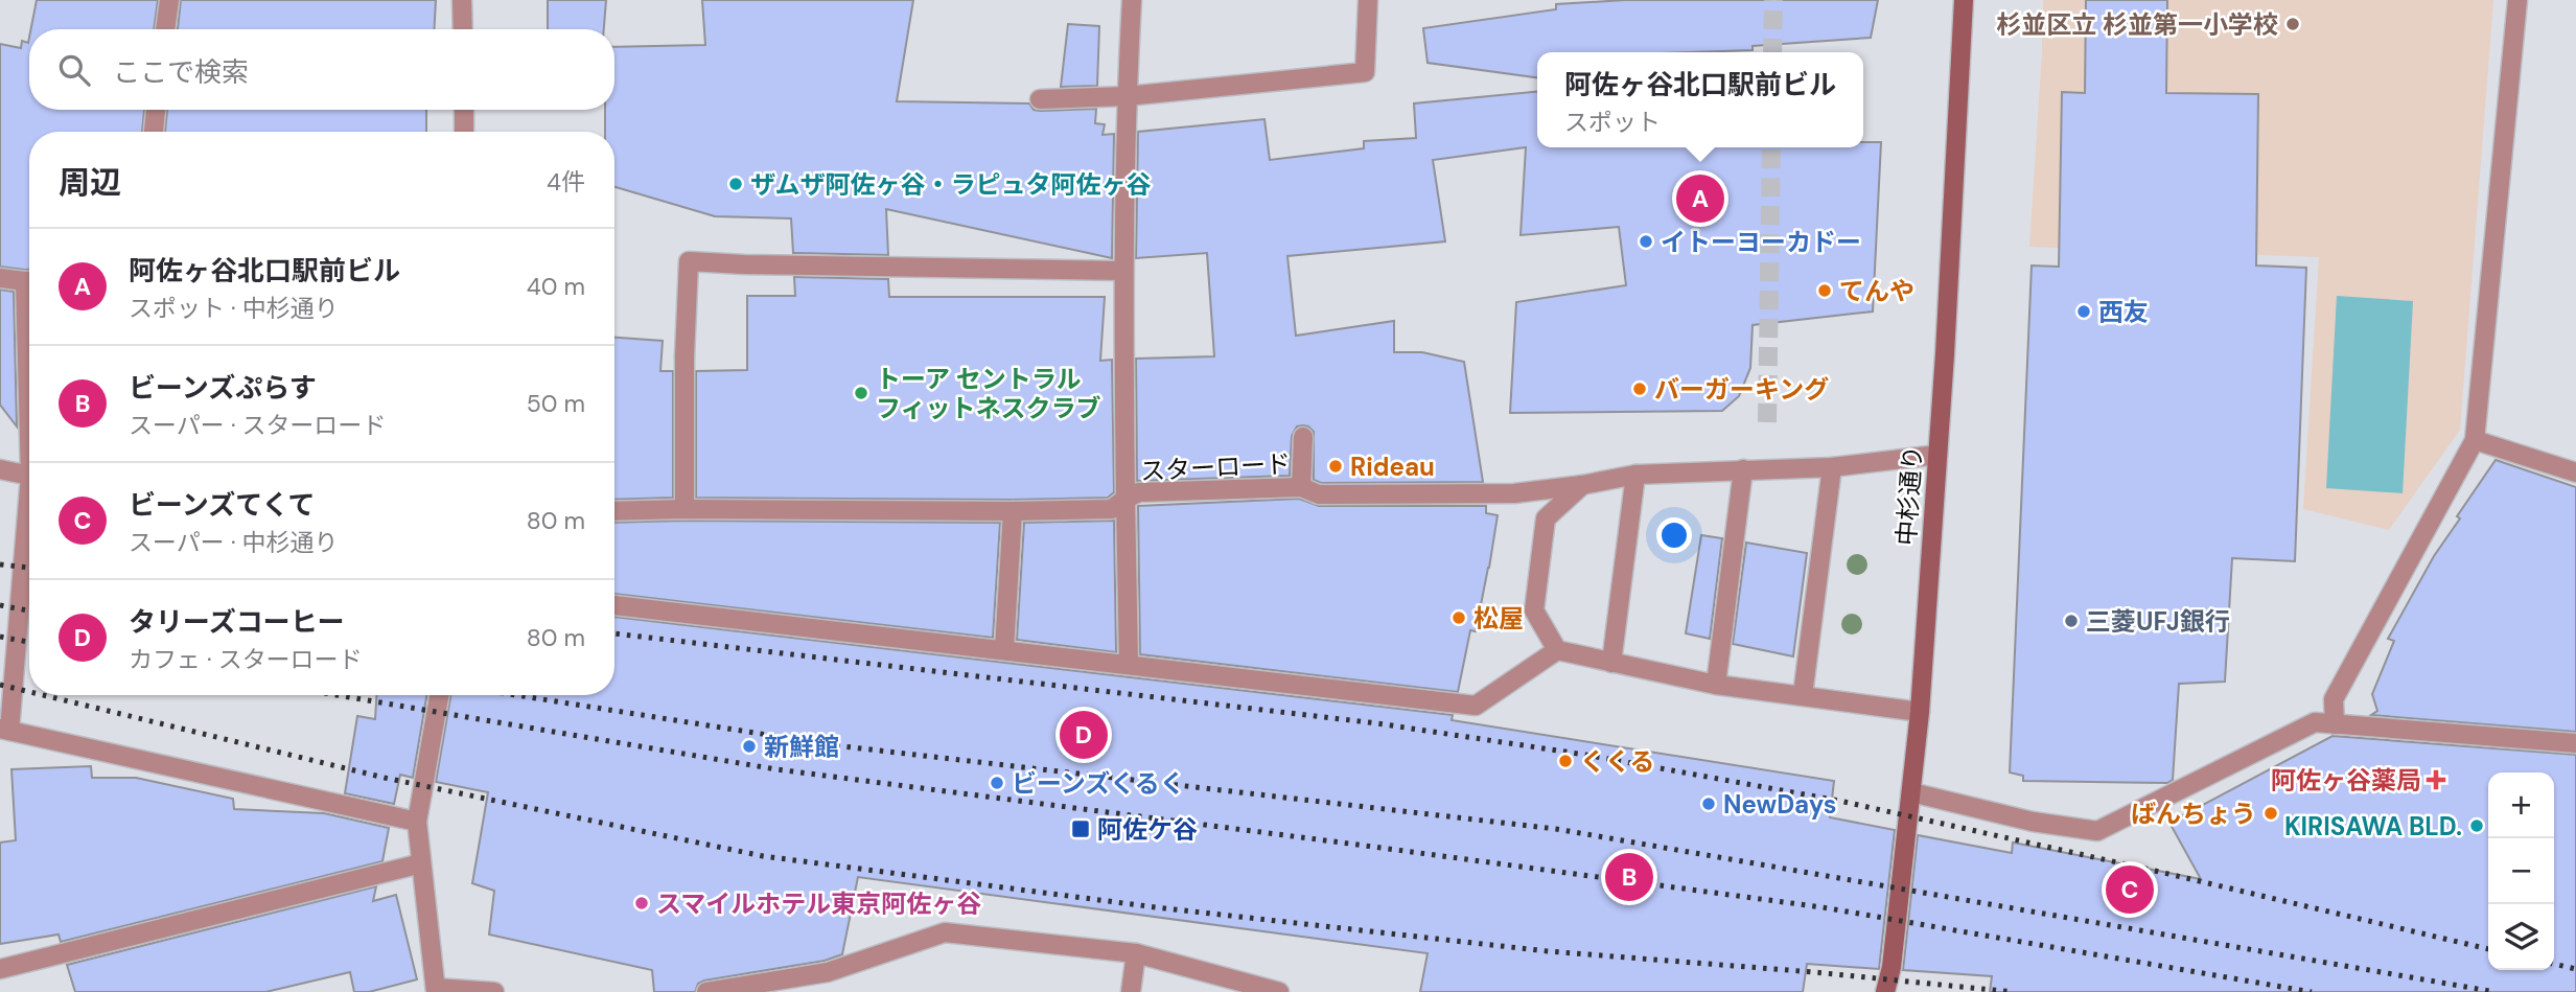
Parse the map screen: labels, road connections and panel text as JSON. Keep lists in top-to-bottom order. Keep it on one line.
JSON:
{"streets":{"main road":["中杉通り"],"street":["スターロード"]},"crossings":[["スターロード","中杉通り"]],"places":{"other":["杉並区立 杉並第一小学校","ザムザ阿佐ヶ谷・ラピュタ阿佐ヶ谷","イトーヨーカドー","てんや","西友","バーガーキング","トーア セントラル フィットネスクラブ","Rideau","松屋","三菱UFJ銀行","新鮮館","くくる","ビーンズくるく","NewDays","ばんちょう","KIRISAWA BLD.","スマイルホテル東京阿佐ヶ谷"],"health":["阿佐ヶ谷薬局"],"transit":["阿佐ケ谷"]},"page":{"search":"ここで検索","popup":["阿佐ヶ谷北口駅前ビル","スポット"],"heading":["周辺","4件"],"pins":["A","D","B","C"],"list":[{"mark":"A","name":"阿佐ヶ谷北口駅前ビル","note":"スポット · 中杉通り","value":"40 m"},{"mark":"B","name":"ビーンズぷらす","note":"スーパー · スターロード","value":"50 m"},{"mark":"C","name":"ビーンズてくて","note":"スーパー · 中杉通り","value":"80 m"},{"mark":"D","name":"タリーズコーヒー","note":"カフェ · スターロード","value":"80 m"}],"map_buttons":["+","−"]}}
